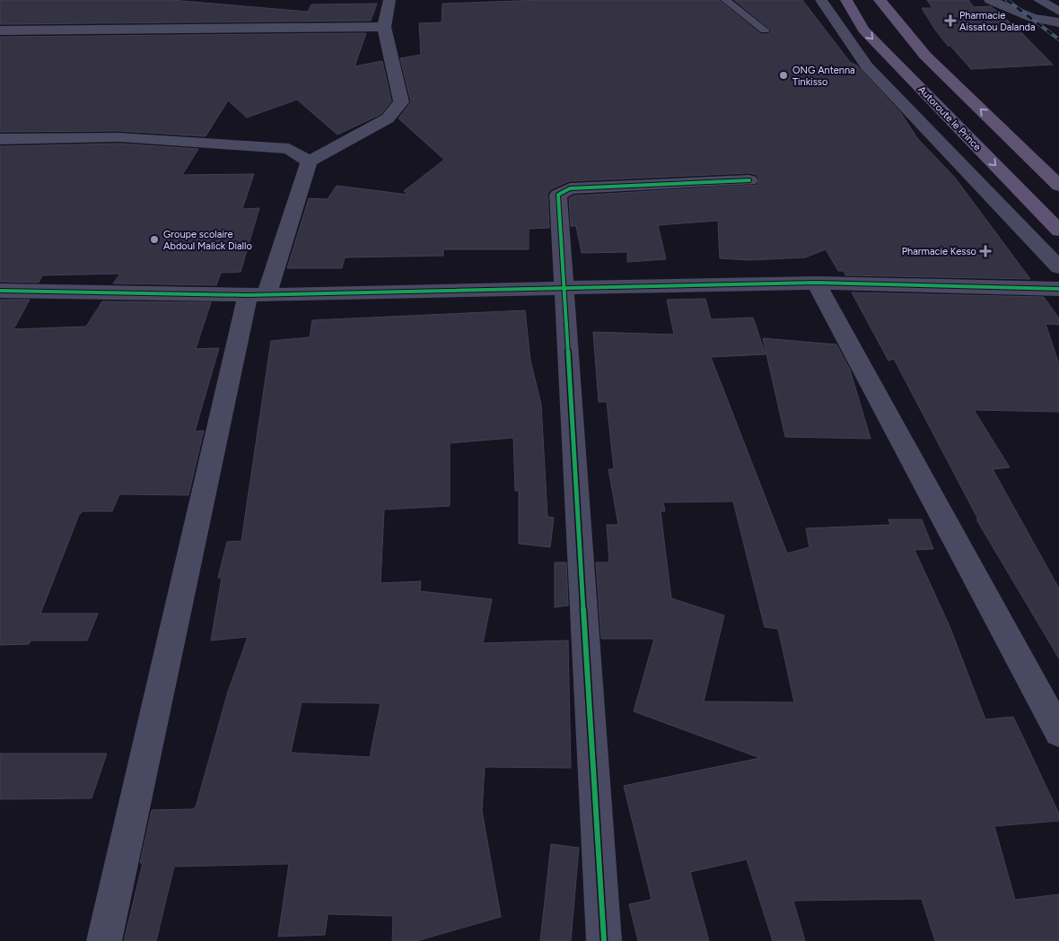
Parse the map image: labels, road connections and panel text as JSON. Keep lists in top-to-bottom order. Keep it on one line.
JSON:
{"streets":{"main road":["Autoroute le Prince"]},"places":{"health":["Pharmacie Aissatou Dalanda","Pharmacie Kesso"],"other":["ONG Antenna Tinkisso","Groupe scolaire Abdoul Malick Diallo"]}}
